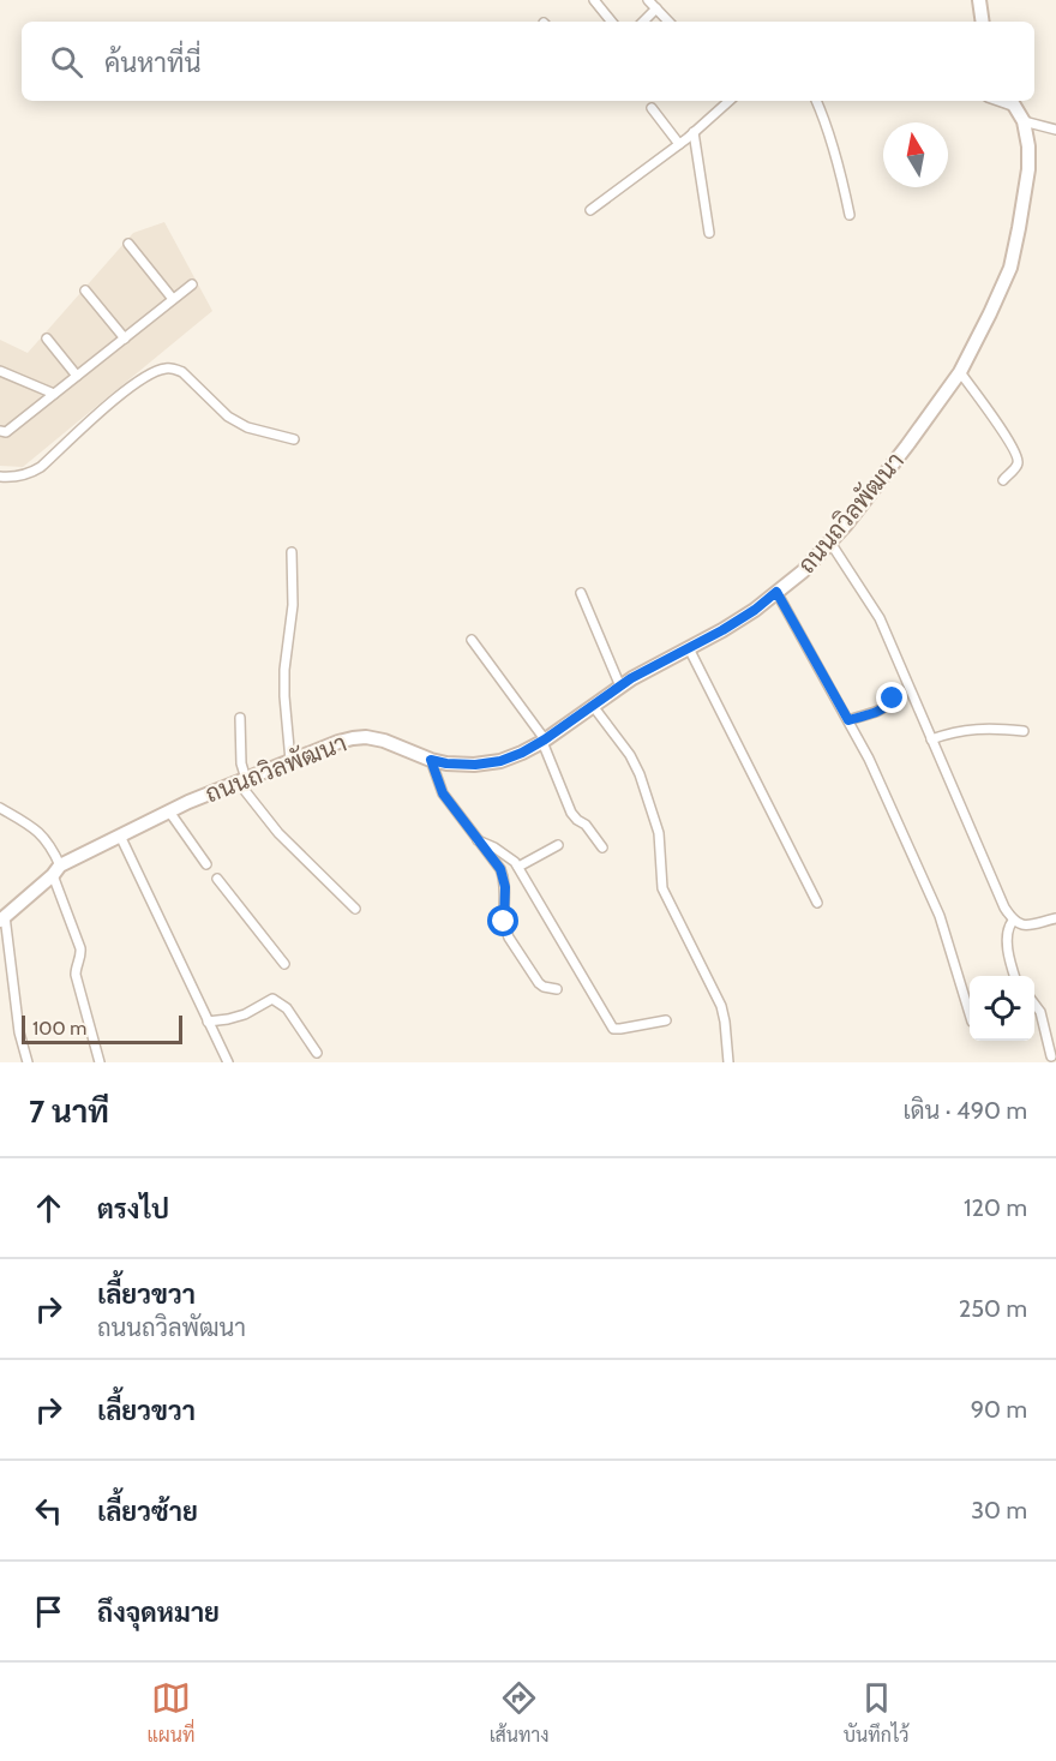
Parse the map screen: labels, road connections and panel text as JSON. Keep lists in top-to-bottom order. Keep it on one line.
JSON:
{"streets":{"street":["ถนนถวิลพัฒนา"]},"scale_bar":"100 m","north":"top","page":{"search":"ค้นหาที่นี่","scale":"100 m","heading":["7 นาที","เดิน · 490 m"],"list":[["ตรงไป","120 m"],["เลี้ยวขวา","ถนนถวิลพัฒนา","250 m"],["เลี้ยวขวา","90 m"],["เลี้ยวซ้าย","30 m"],"ถึงจุดหมาย"],"nav":["แผนที่","เส้นทาง","บันทึกไว้"]}}
